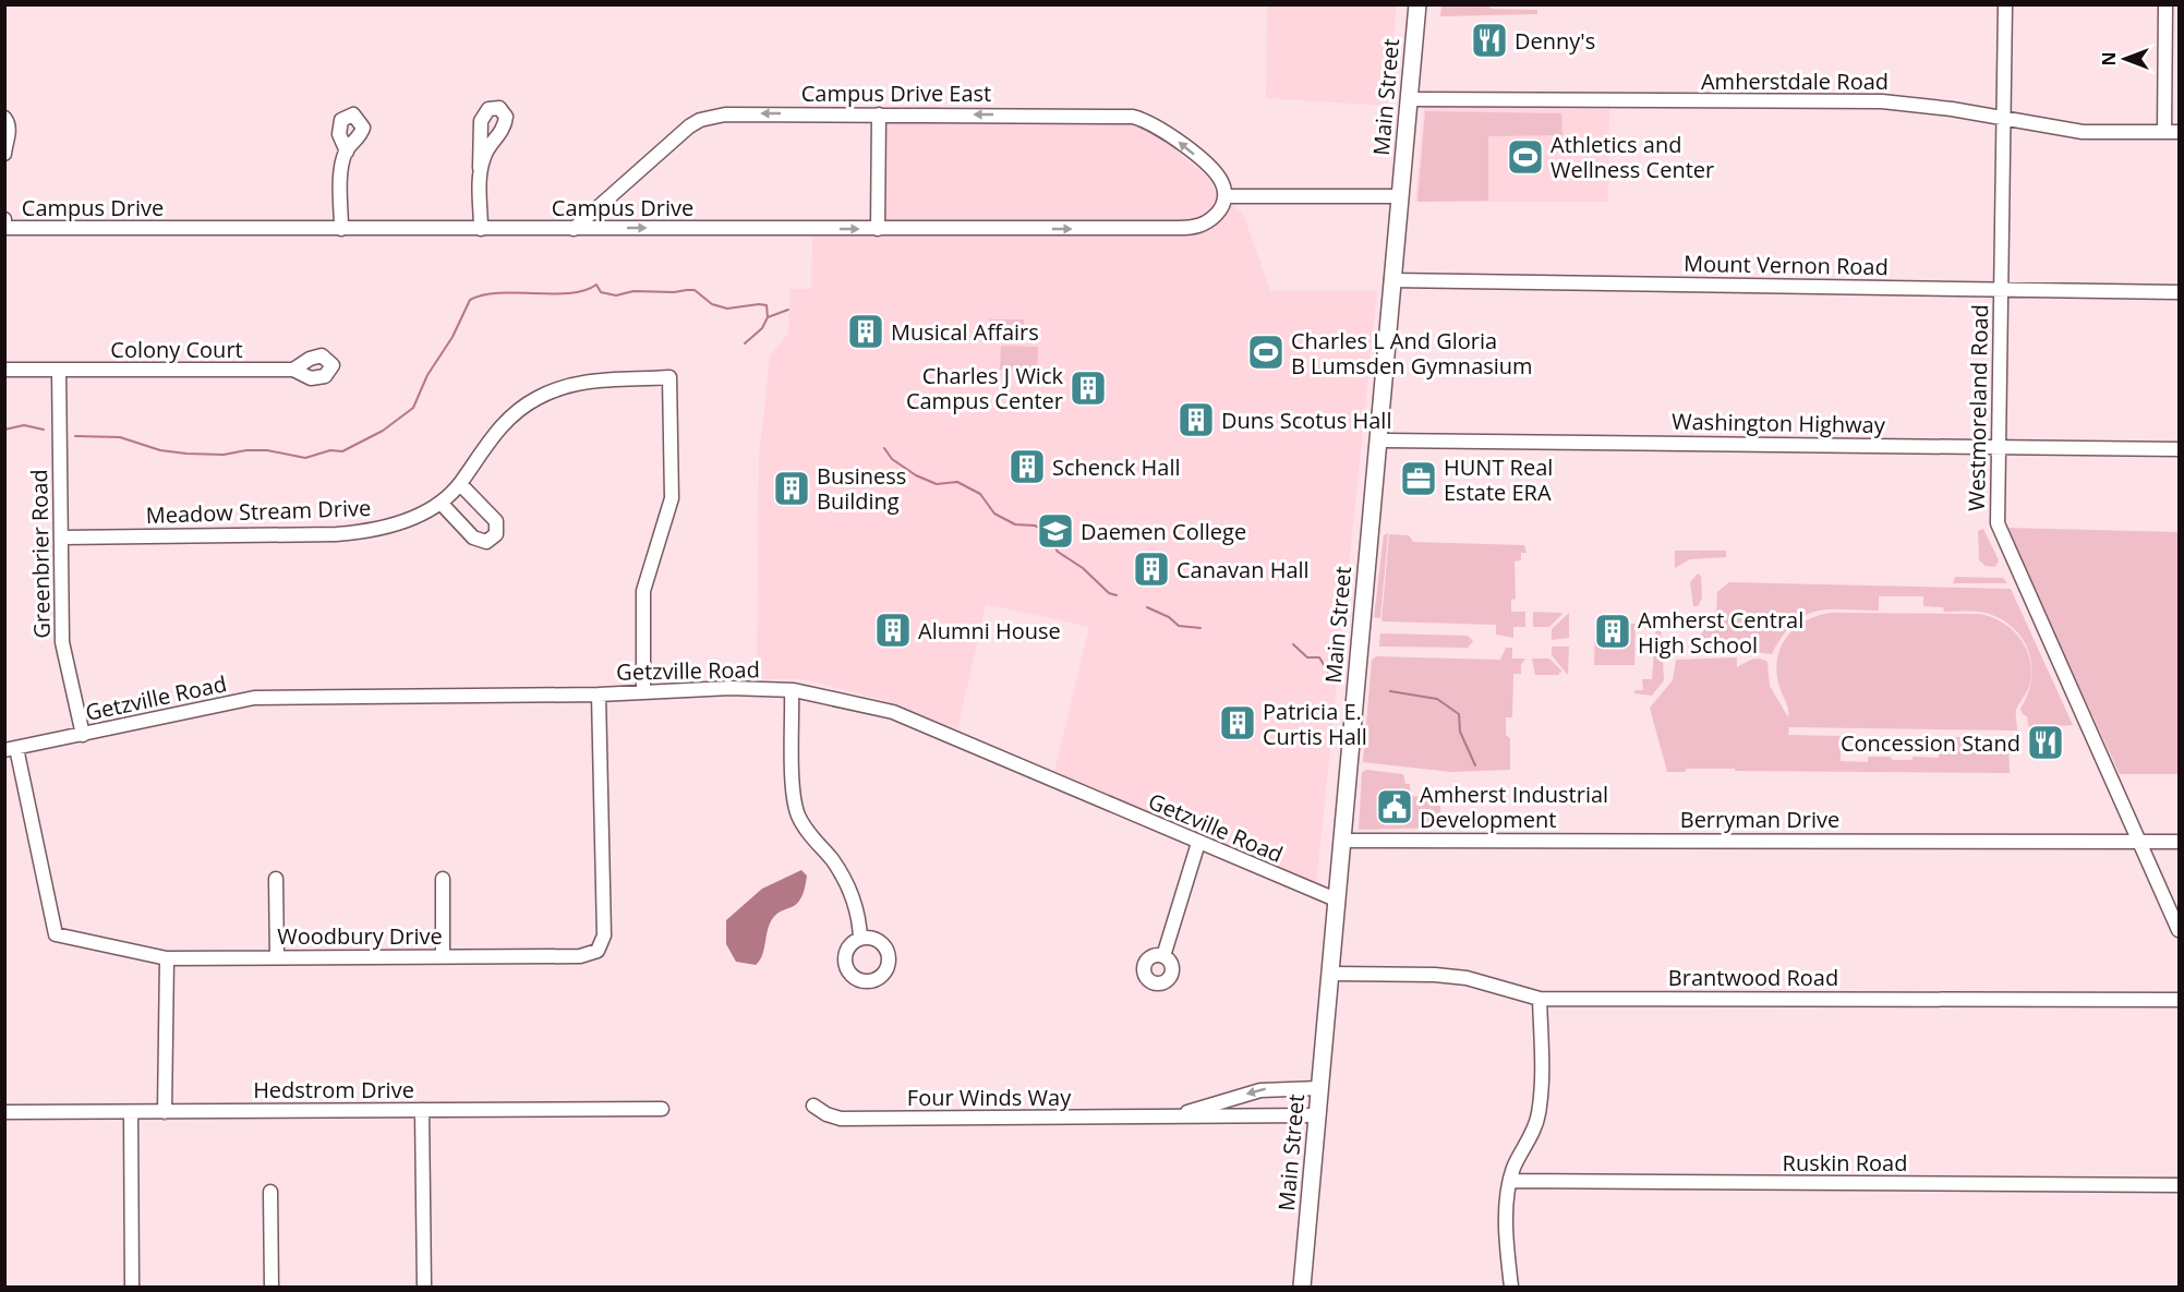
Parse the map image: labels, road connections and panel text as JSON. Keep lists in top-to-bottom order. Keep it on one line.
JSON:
{"streets":{"main road":["Main Street"],"street":["Amherstdale Road","Campus Drive East","Campus Drive","Mount Vernon Road","Colony Court","Westmoreland Road","Washington Highway","Meadow Stream Drive","Greenbrier Road","Getzville Road","Berryman Drive","Woodbury Drive","Brantwood Road","Hedstrom Drive","Four Winds Way","Ruskin Road"]},"crossings":[["Amherstdale Road","Main Street"],["Amherstdale Road","Westmoreland Road"],["Campus Drive East","Campus Drive"],["Main Street","Mount Vernon Road"],["Main Street","Washington Highway"],["Main Street","Getzville Road"],["Main Street","Berryman Drive"],["Main Street","Brantwood Road"],["Main Street","Four Winds Way"],["Mount Vernon Road","Westmoreland Road"],["Colony Court","Greenbrier Road"],["Westmoreland Road","Washington Highway"],["Westmoreland Road","Berryman Drive"],["Meadow Stream Drive","Greenbrier Road"],["Meadow Stream Drive","Getzville Road"],["Greenbrier Road","Getzville Road"],["Getzville Road","Woodbury Drive"]],"one_way":["Campus Drive East","Campus Drive"],"places":{"restaurant":["Denny's","Concession Stand"],"sports":["Athletics and Wellness Center","Charles L And Gloria B Lumsden Gymnasium"],"building":["Musical Affairs","Charles J Wick Campus Center","Duns Scotus Hall","Schenck Hall","Business Building","Canavan Hall","Alumni House","Amherst Central High School","Patricia E. Curtis Hall"],"office":["HUNT Real Estate ERA"],"school or university":["Daemen College"],"public building":["Amherst Industrial Development"]},"north":"left"}
